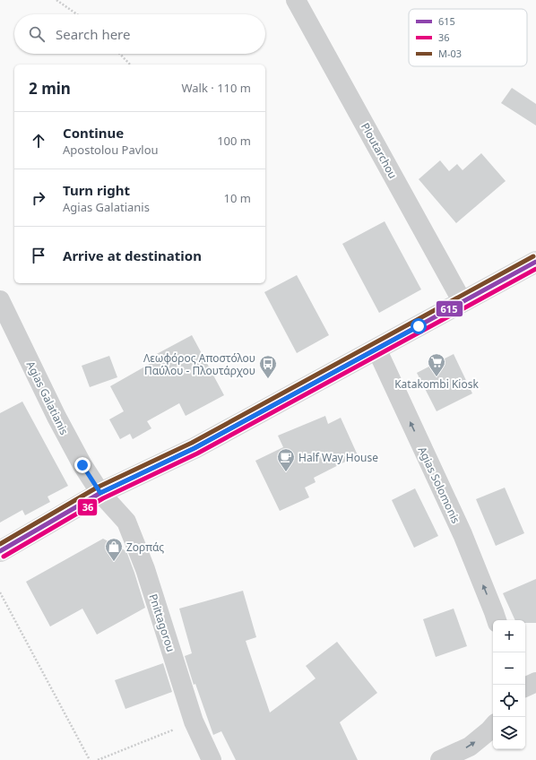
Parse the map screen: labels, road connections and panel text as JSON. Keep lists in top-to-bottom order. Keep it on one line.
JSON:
{"streets":{"street":["Ploutarchou","Agias Galatianis","Agias Solomonis","Pnittagorou"]},"crossings":[["Agias Galatianis","Pnittagorou"]],"one_way":["Agias Solomonis"],"places":{"supermarket":["Katakombi Kiosk"],"bus stop":["Λεωφόρος Αποστόλου Παύλου - Πλουτάρχου"],"cafe":["Half Way House"],"shop":["Ζορπάς"]},"lines":["transit line M-03","transit line 615","transit line 36"],"legend":["615","36","M-03"],"page":{"search":"Search here","heading":["2 min","Walk · 110 m"],"list":[["Continue","Apostolou Pavlou","100 m"],["Turn right","Agias Galatianis","10 m"],"Arrive at destination"],"map_buttons":["+","−"]}}
